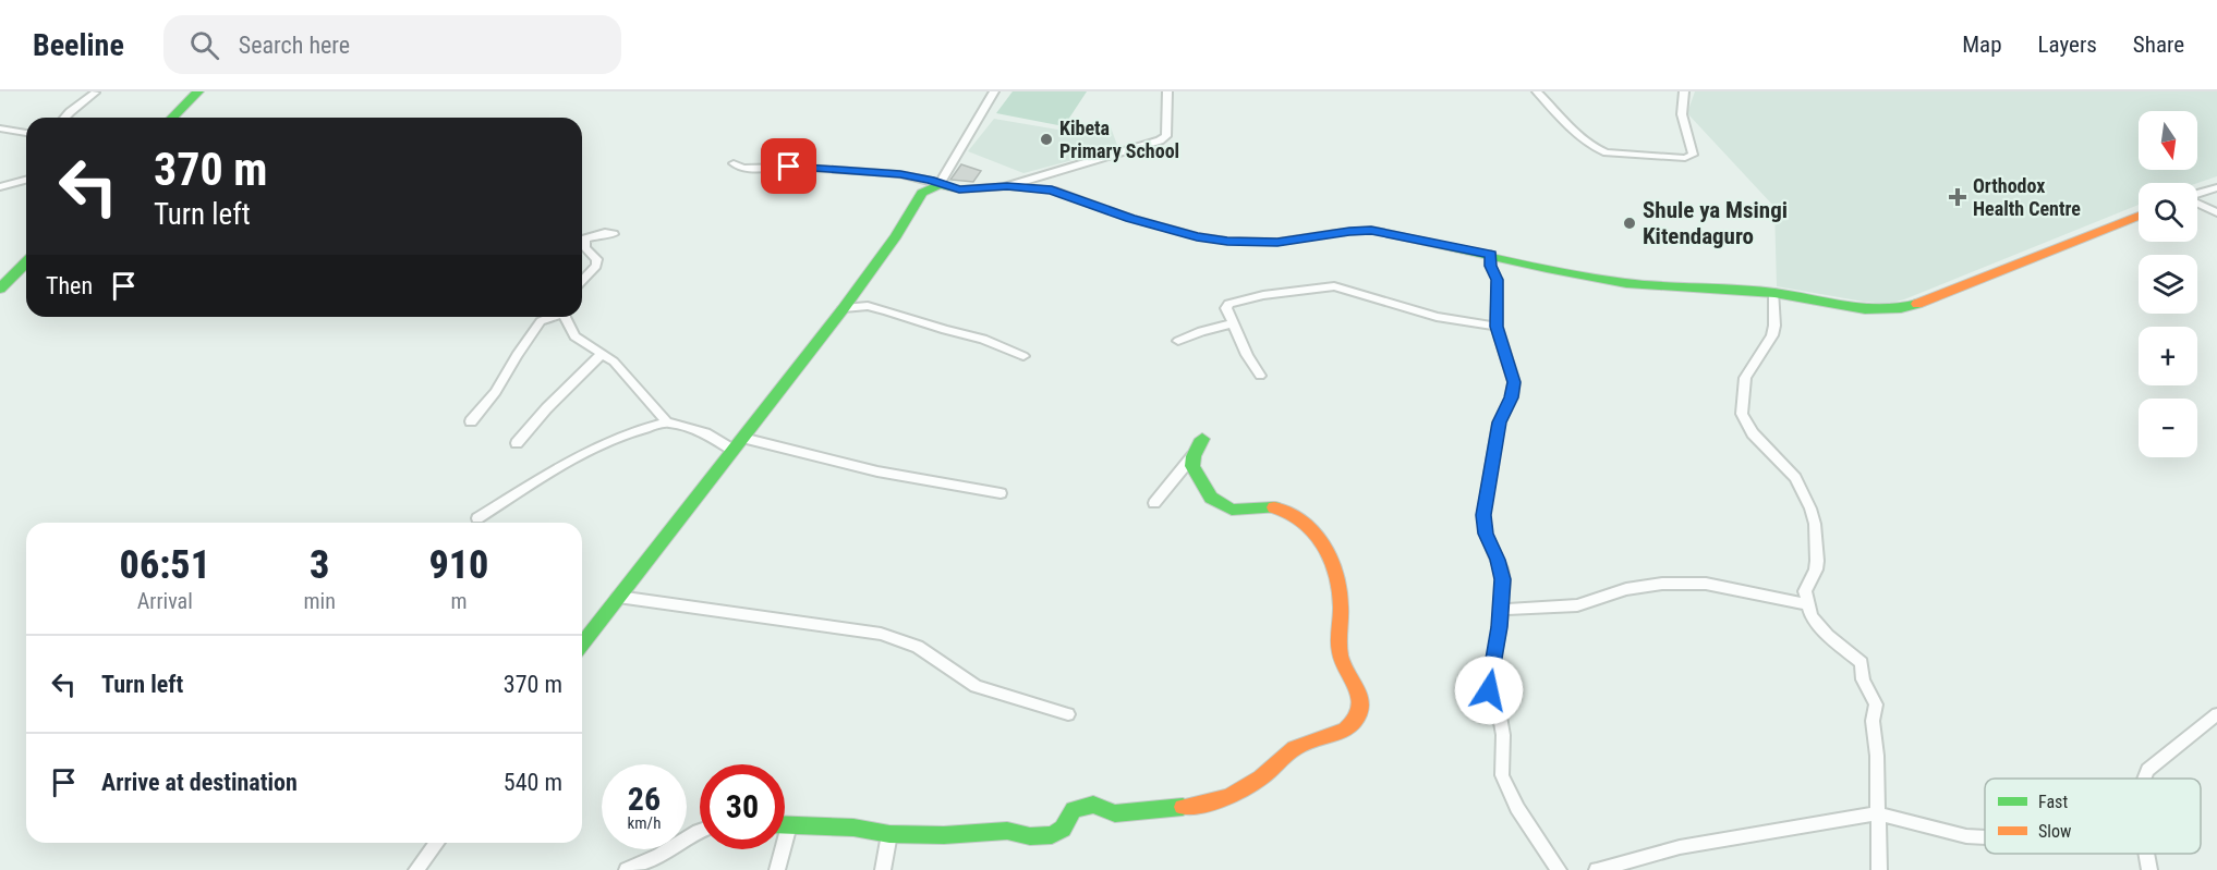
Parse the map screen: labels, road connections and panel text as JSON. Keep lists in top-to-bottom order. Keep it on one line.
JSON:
{"places":{"other":["Kibeta Primary School","Shule ya Msingi Kitendaguro"],"health":["Orthodox Health Centre"]},"legend":["Fast","Slow"],"north":"bottom","page":{"header":"Beeline","search":"Search here","nav":["Map","Layers","Share"],"map_buttons":["+","−"],"turn":["370 m","Turn left"],"then":"Then","eta":["06:51","Arrival","3","min","910","m"],"list":[{"name":"Turn left","value":"370 m"},{"name":"Arrive at destination","value":"540 m"}],"speed":"26 km/h","limit":"30"}}
